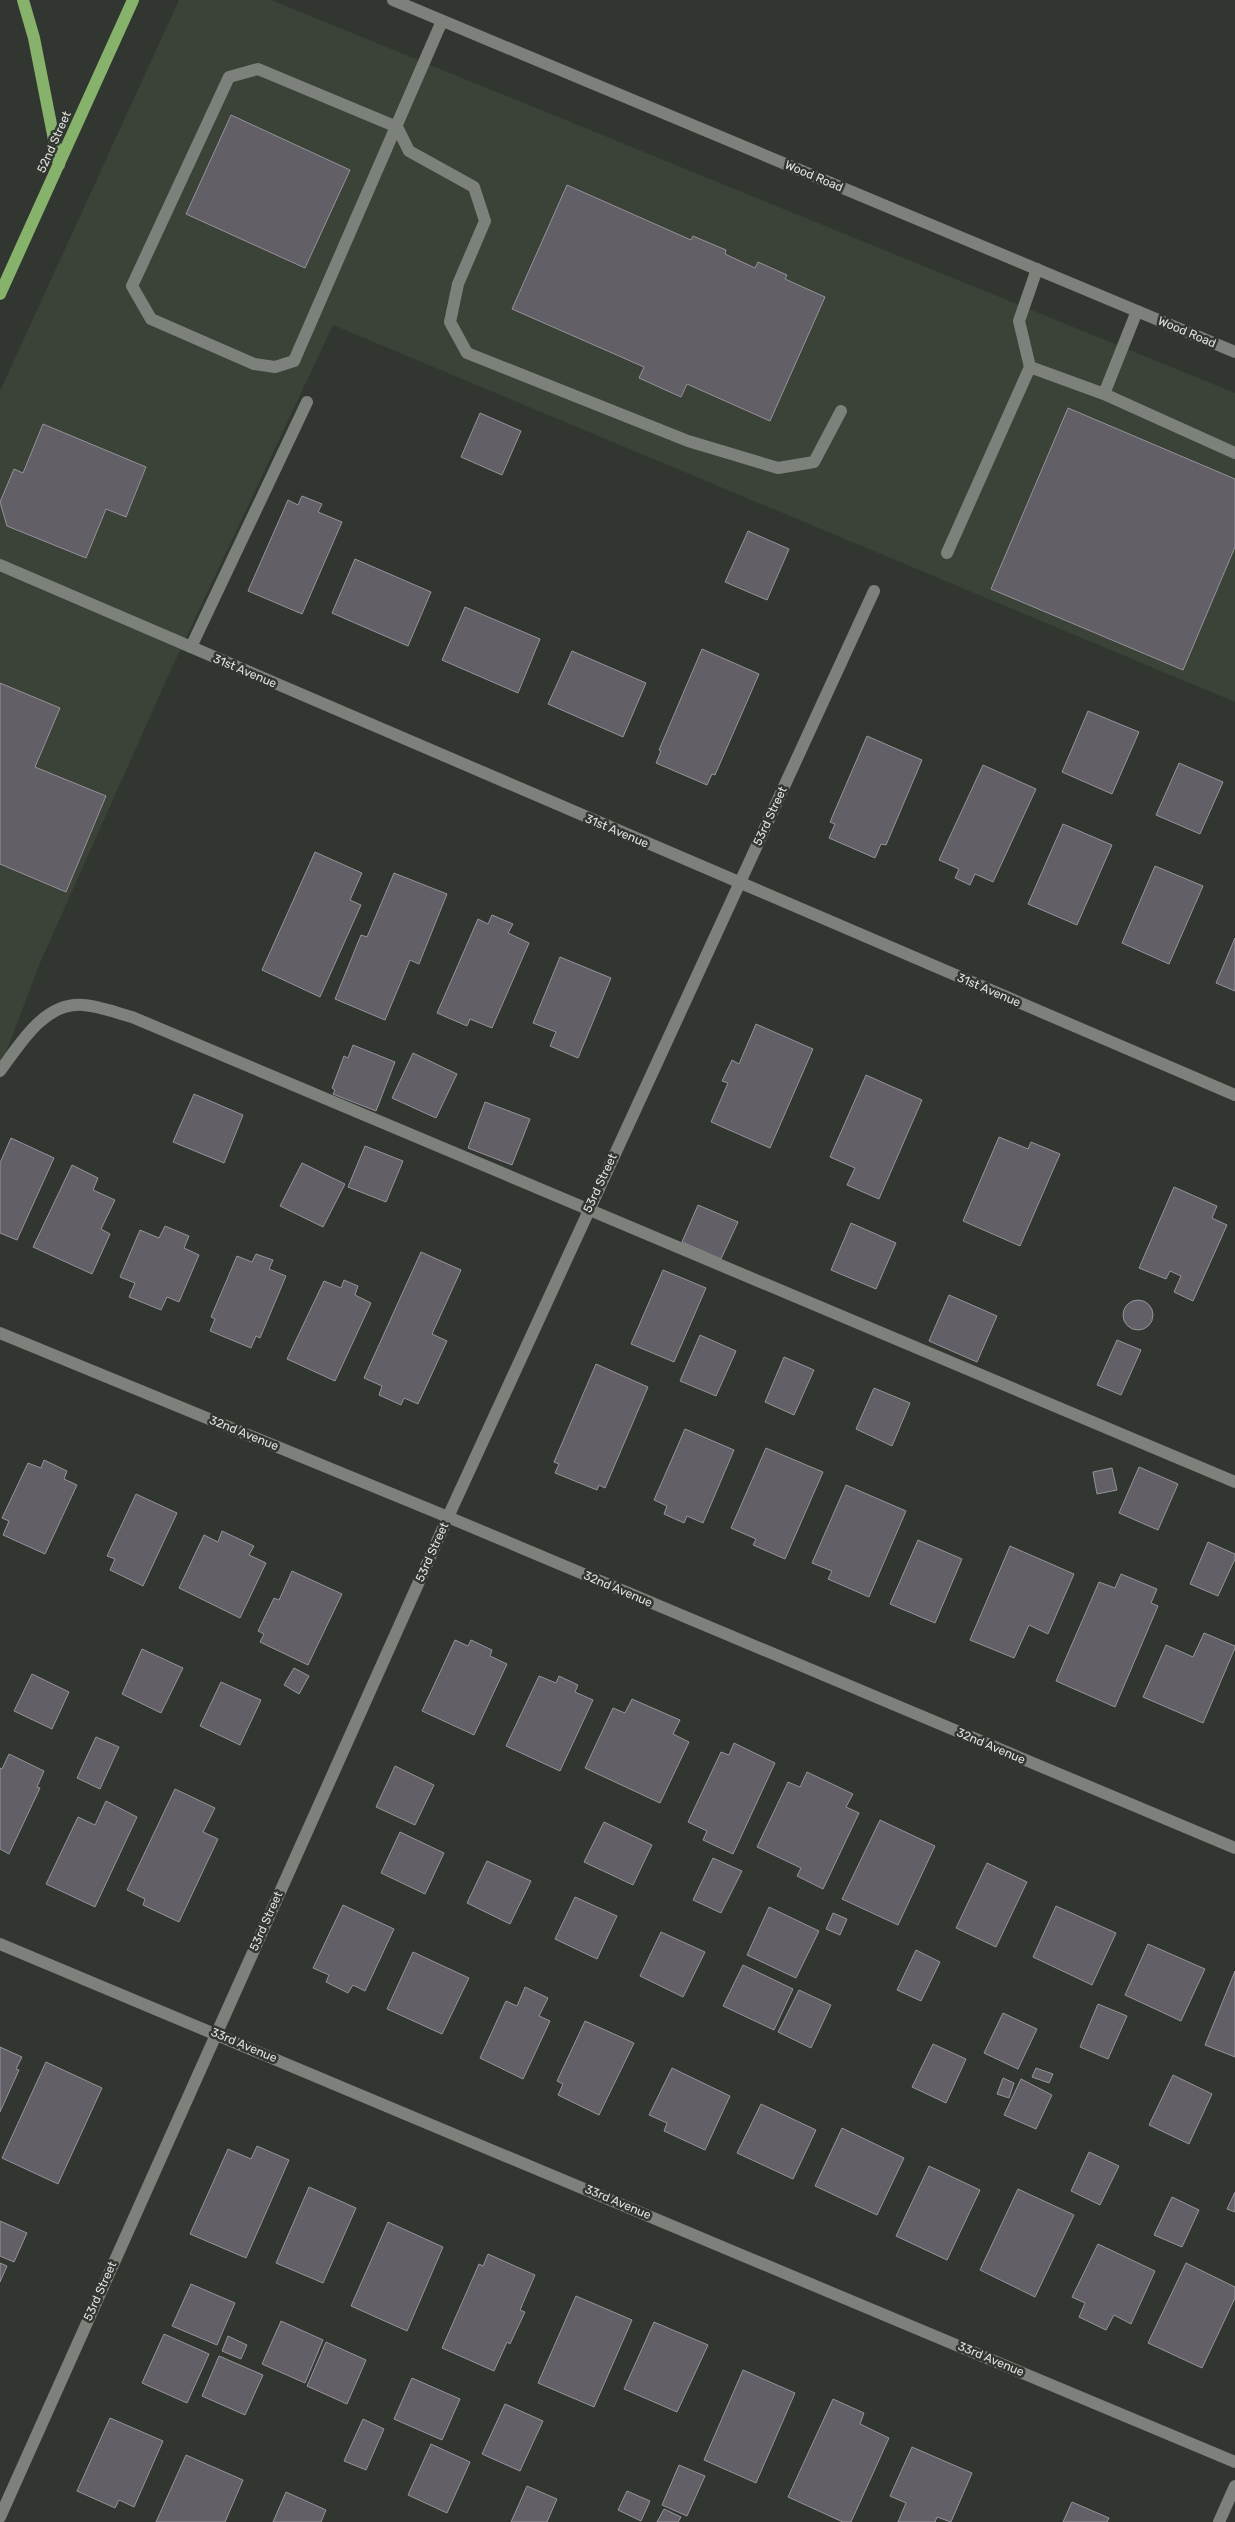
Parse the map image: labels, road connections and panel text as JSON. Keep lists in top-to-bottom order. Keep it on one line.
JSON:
{"streets":{"main road":["52nd Street"],"street":["Wood Road","31st Avenue","53rd Street","32nd Avenue","33rd Avenue"]},"crossings":[["31st Avenue","53rd Street"],["53rd Street","32nd Avenue"],["53rd Street","33rd Avenue"]]}
